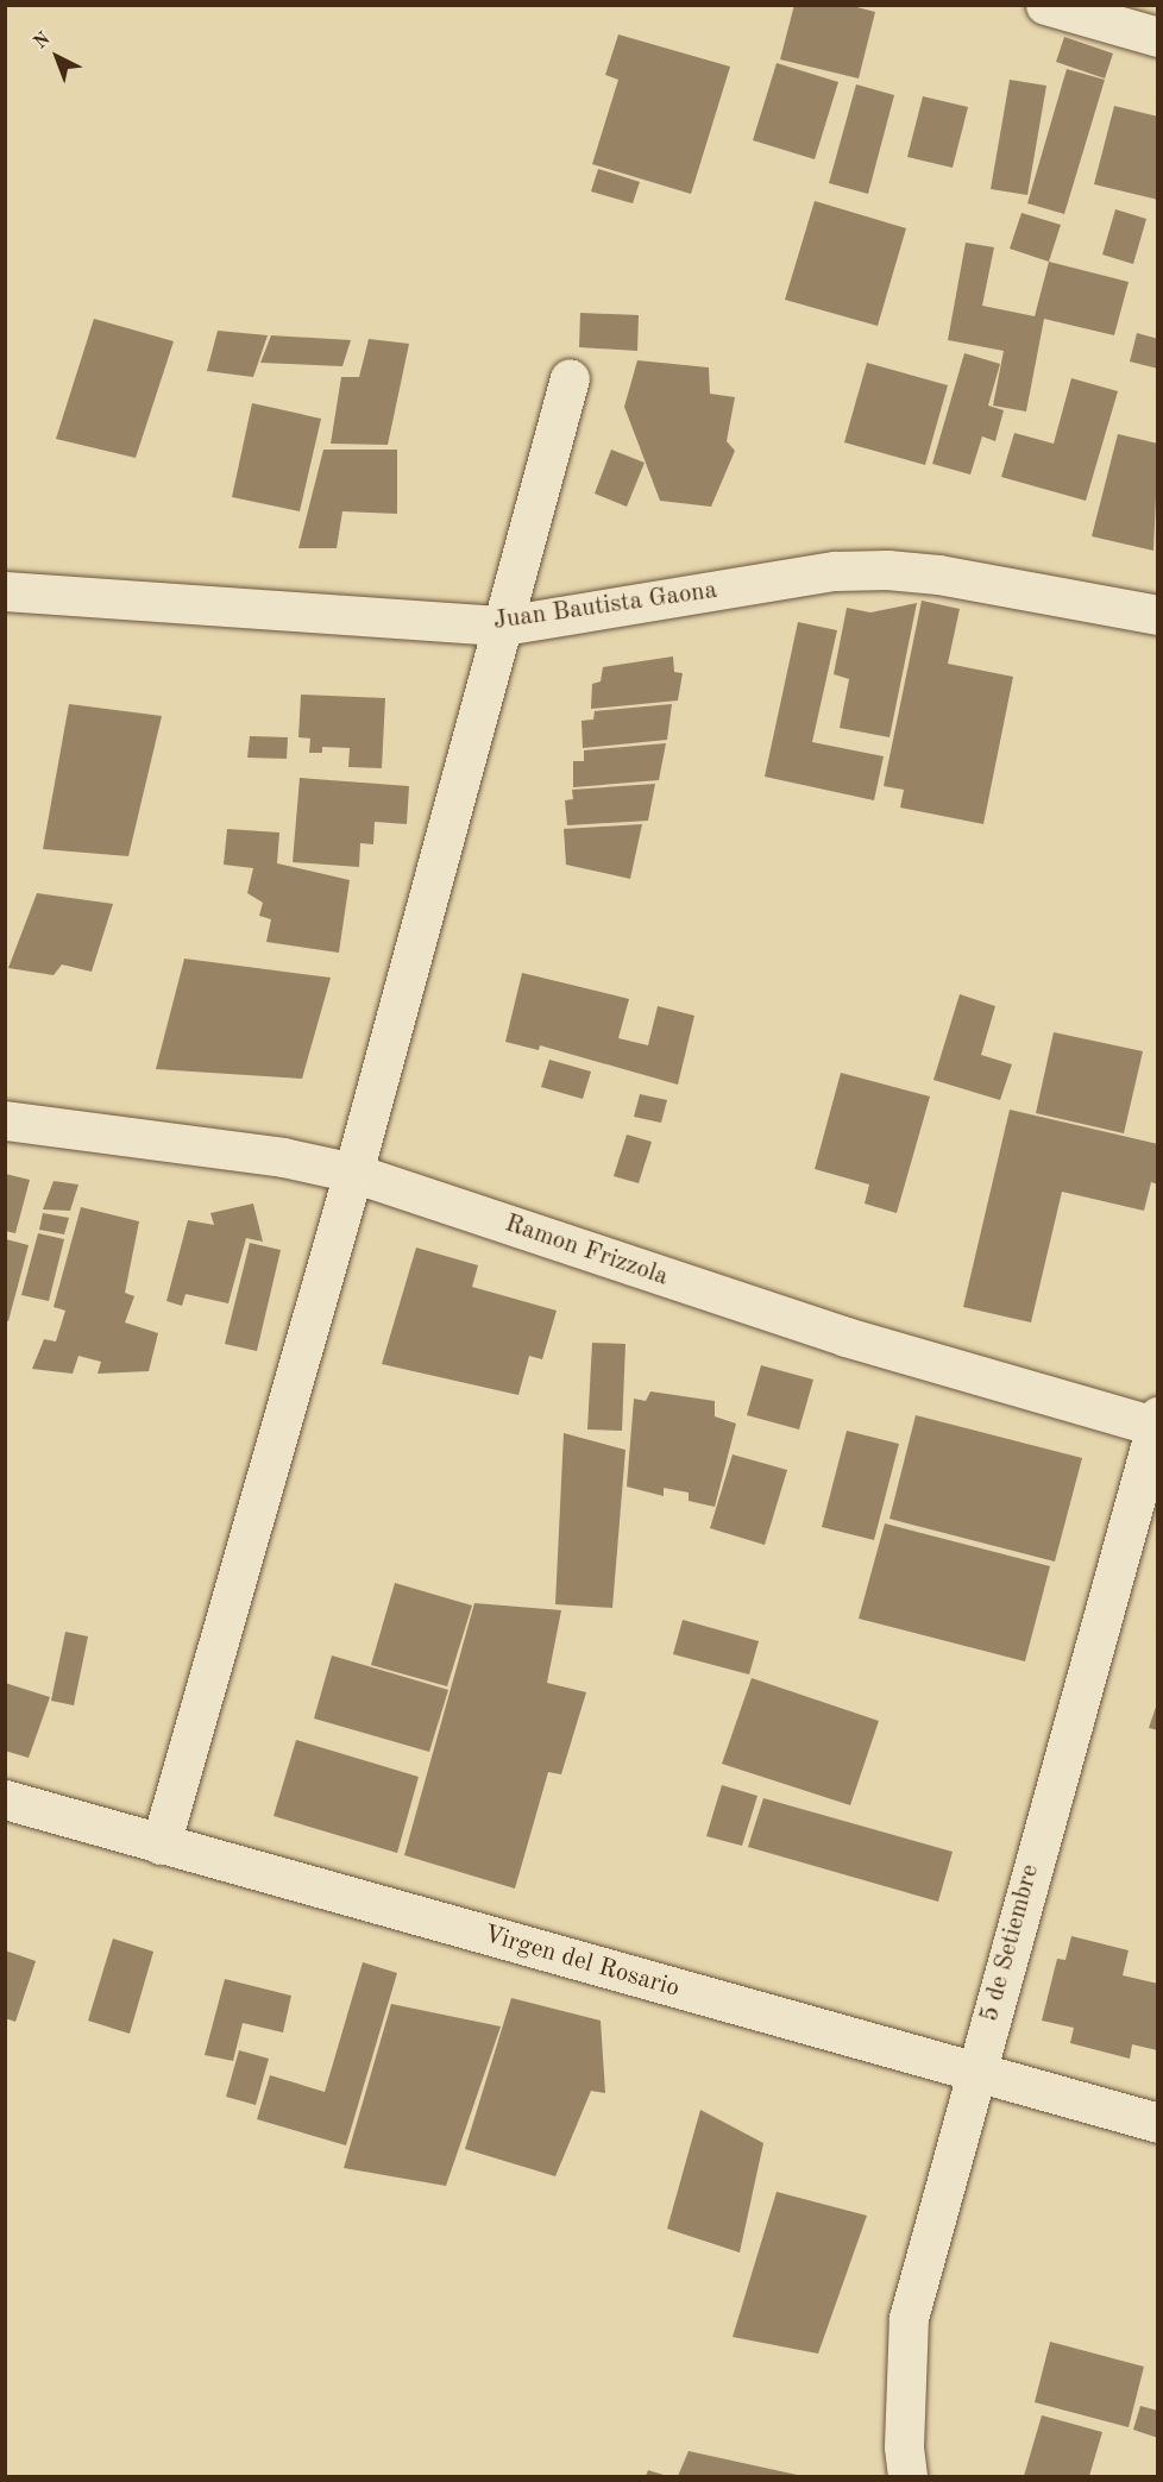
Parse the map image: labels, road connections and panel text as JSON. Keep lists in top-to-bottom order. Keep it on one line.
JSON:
{"streets":{"street":["Juan Bautista Gaona","Ramon Frizzola","5 de Setiembre","Virgen del Rosario"]},"crossings":[["Ramon Frizzola","5 de Setiembre"],["5 de Setiembre","Virgen del Rosario"]],"north":"top left"}
